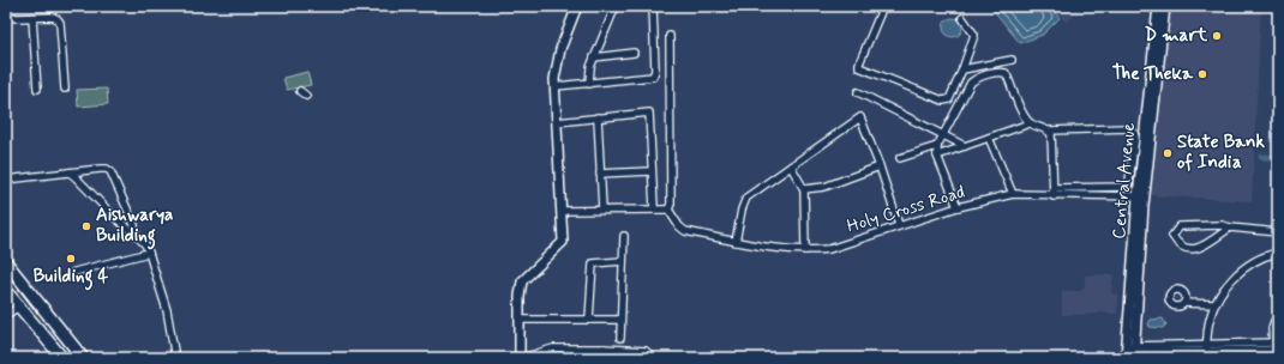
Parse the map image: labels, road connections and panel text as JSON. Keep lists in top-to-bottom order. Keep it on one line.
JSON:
{"streets":{"street":["Central Avenue","Holy Cross Road"]},"crossings":[["Central Avenue","Holy Cross Road"]],"places":["D mart","The Theka","State Bank of India","Aishwarya Building","Building 4"]}
